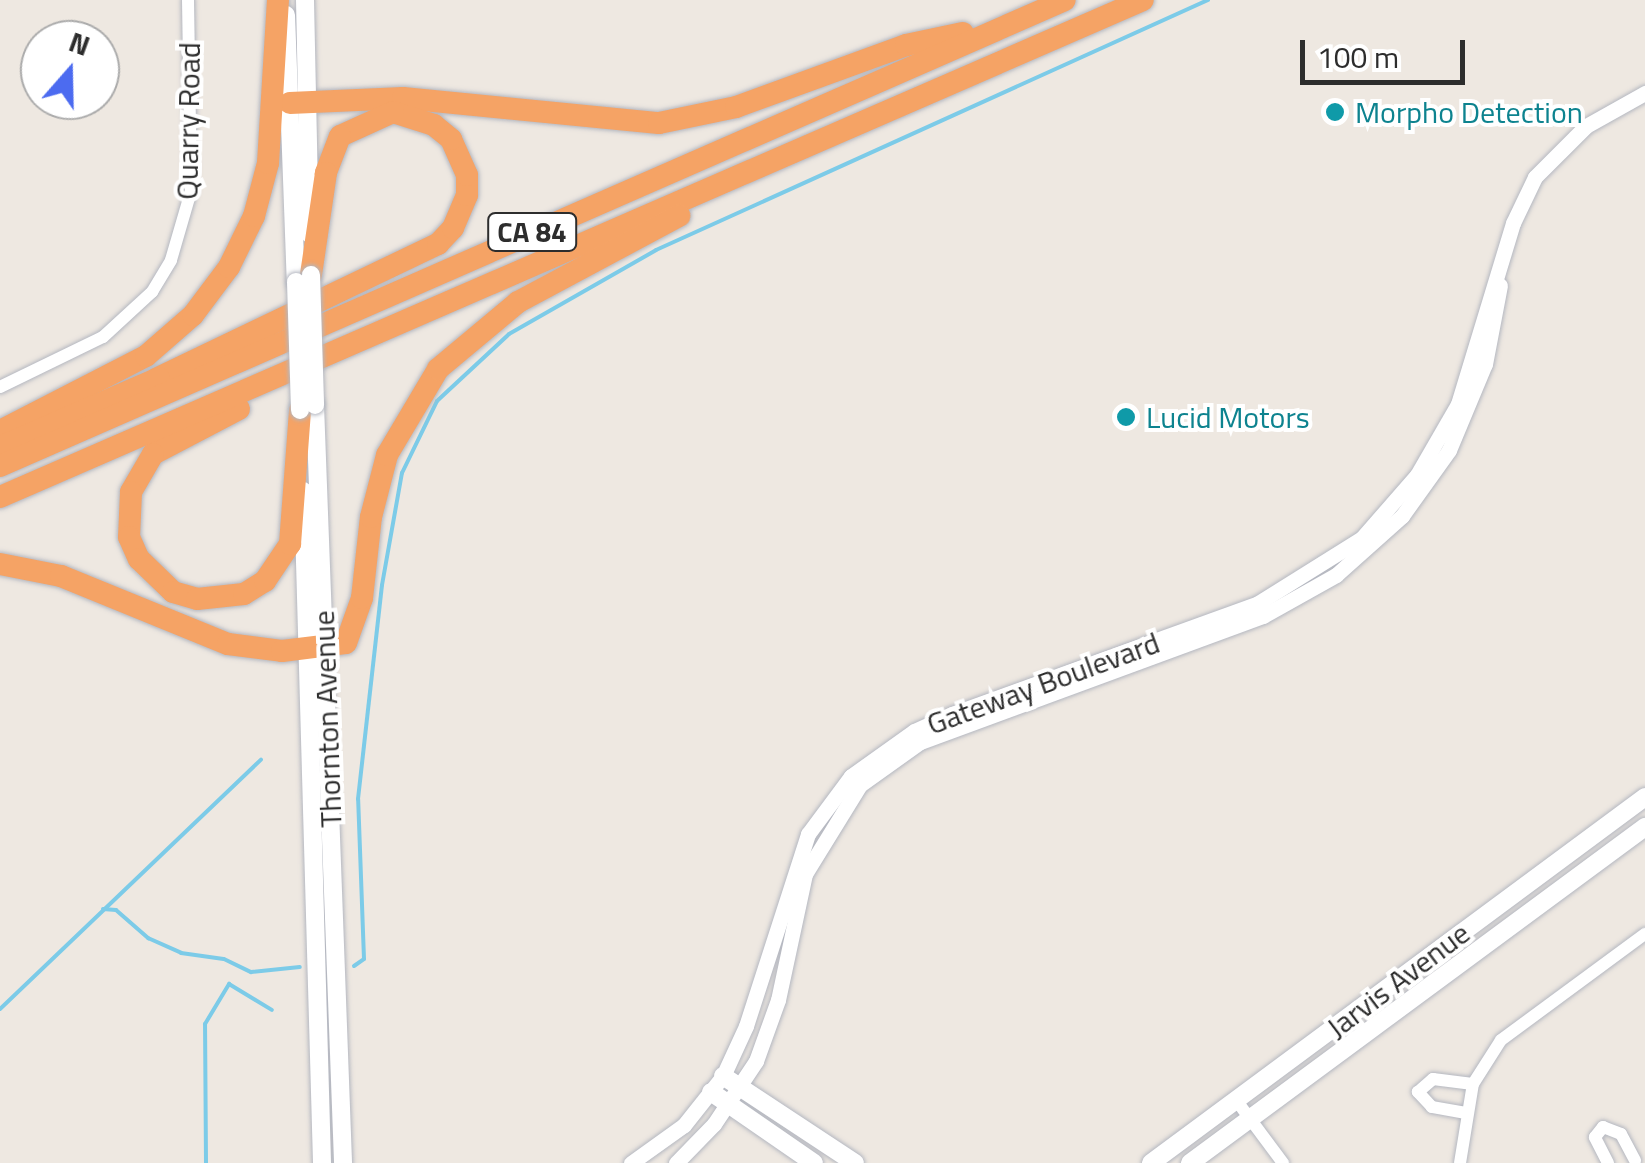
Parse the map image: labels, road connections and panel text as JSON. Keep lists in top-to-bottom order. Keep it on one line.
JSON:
{"streets":{"highway":["CA 84"],"main road":["Thornton Avenue","Jarvis Avenue"],"street":["Quarry Road","Gateway Boulevard"]},"places":["Morpho Detection","Lucid Motors"],"scale_bar":"100 m","north":"top"}
